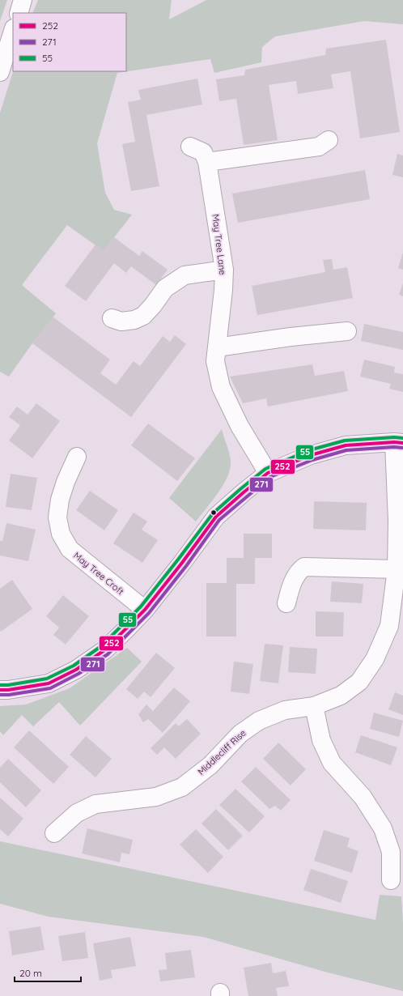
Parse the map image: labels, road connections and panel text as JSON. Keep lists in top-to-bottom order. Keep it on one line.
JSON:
{"streets":{"street":["May Tree Lane","May Tree Croft","Middlecliff Rise"]},"lines":["transit line 55","transit line 252","transit line 271"],"legend":["252","271","55"],"scale_bar":"20 m"}
